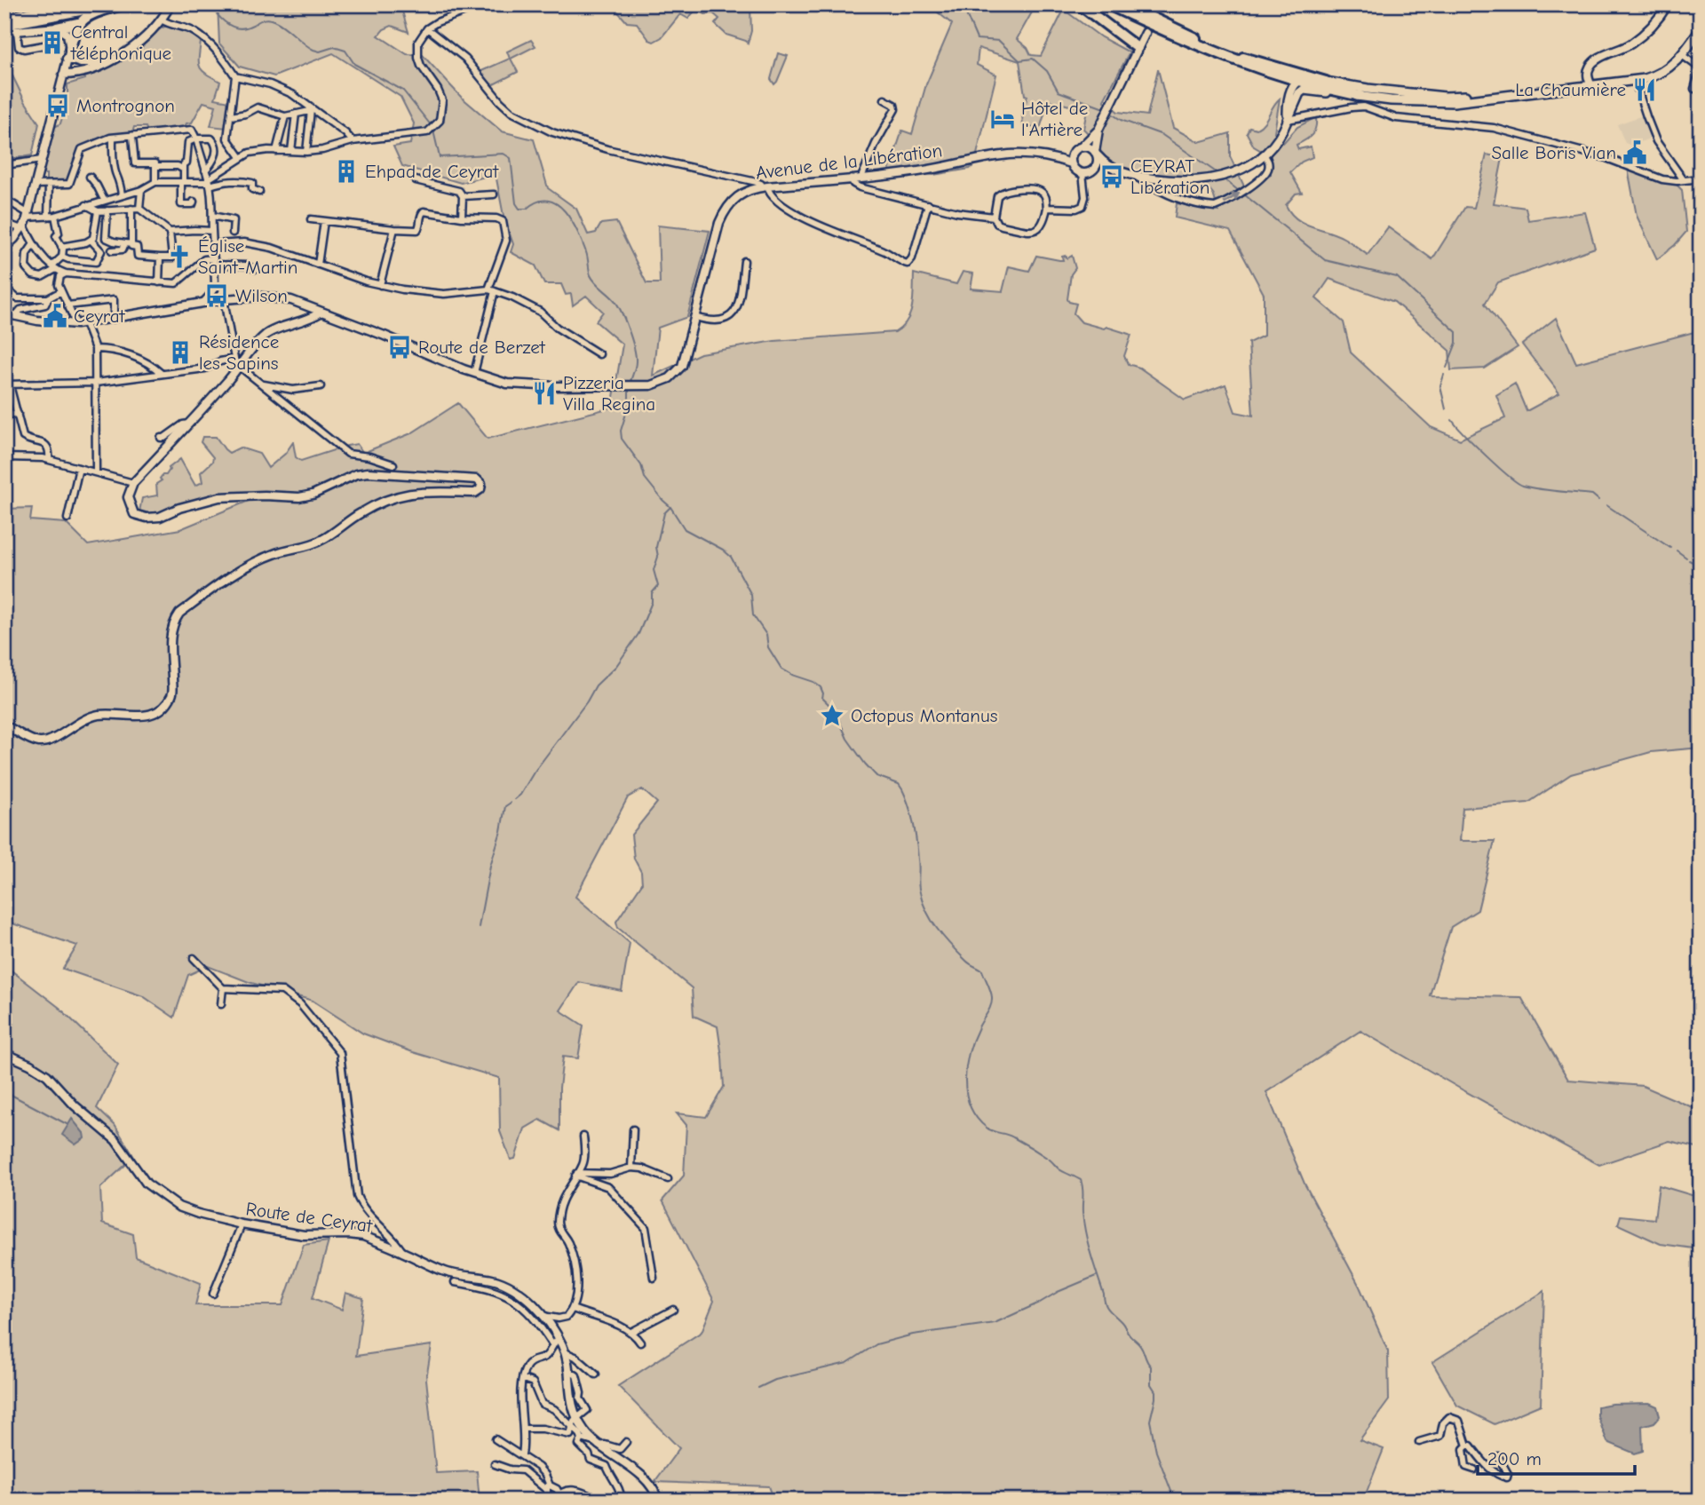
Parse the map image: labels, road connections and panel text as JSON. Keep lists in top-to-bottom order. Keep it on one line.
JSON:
{"streets":{"street":["Avenue de la Libération","Route de Ceyrat"]},"places":{"building":["Central téléphonique","Ehpad de Ceyrat","Résidence les Sapins"],"restaurant":["La Chaumière","Pizzeria Villa Regina"],"bus stop":["Montrognon","CEYRAT Libération","Wilson","Route de Berzet"],"hotel":["Hôtel de l'Artière"],"public building":["Salle Boris Vian","Ceyrat"],"church":["Église Saint-Martin"],"place":["Octopus Montanus"]},"scale_bar":"200 m"}
